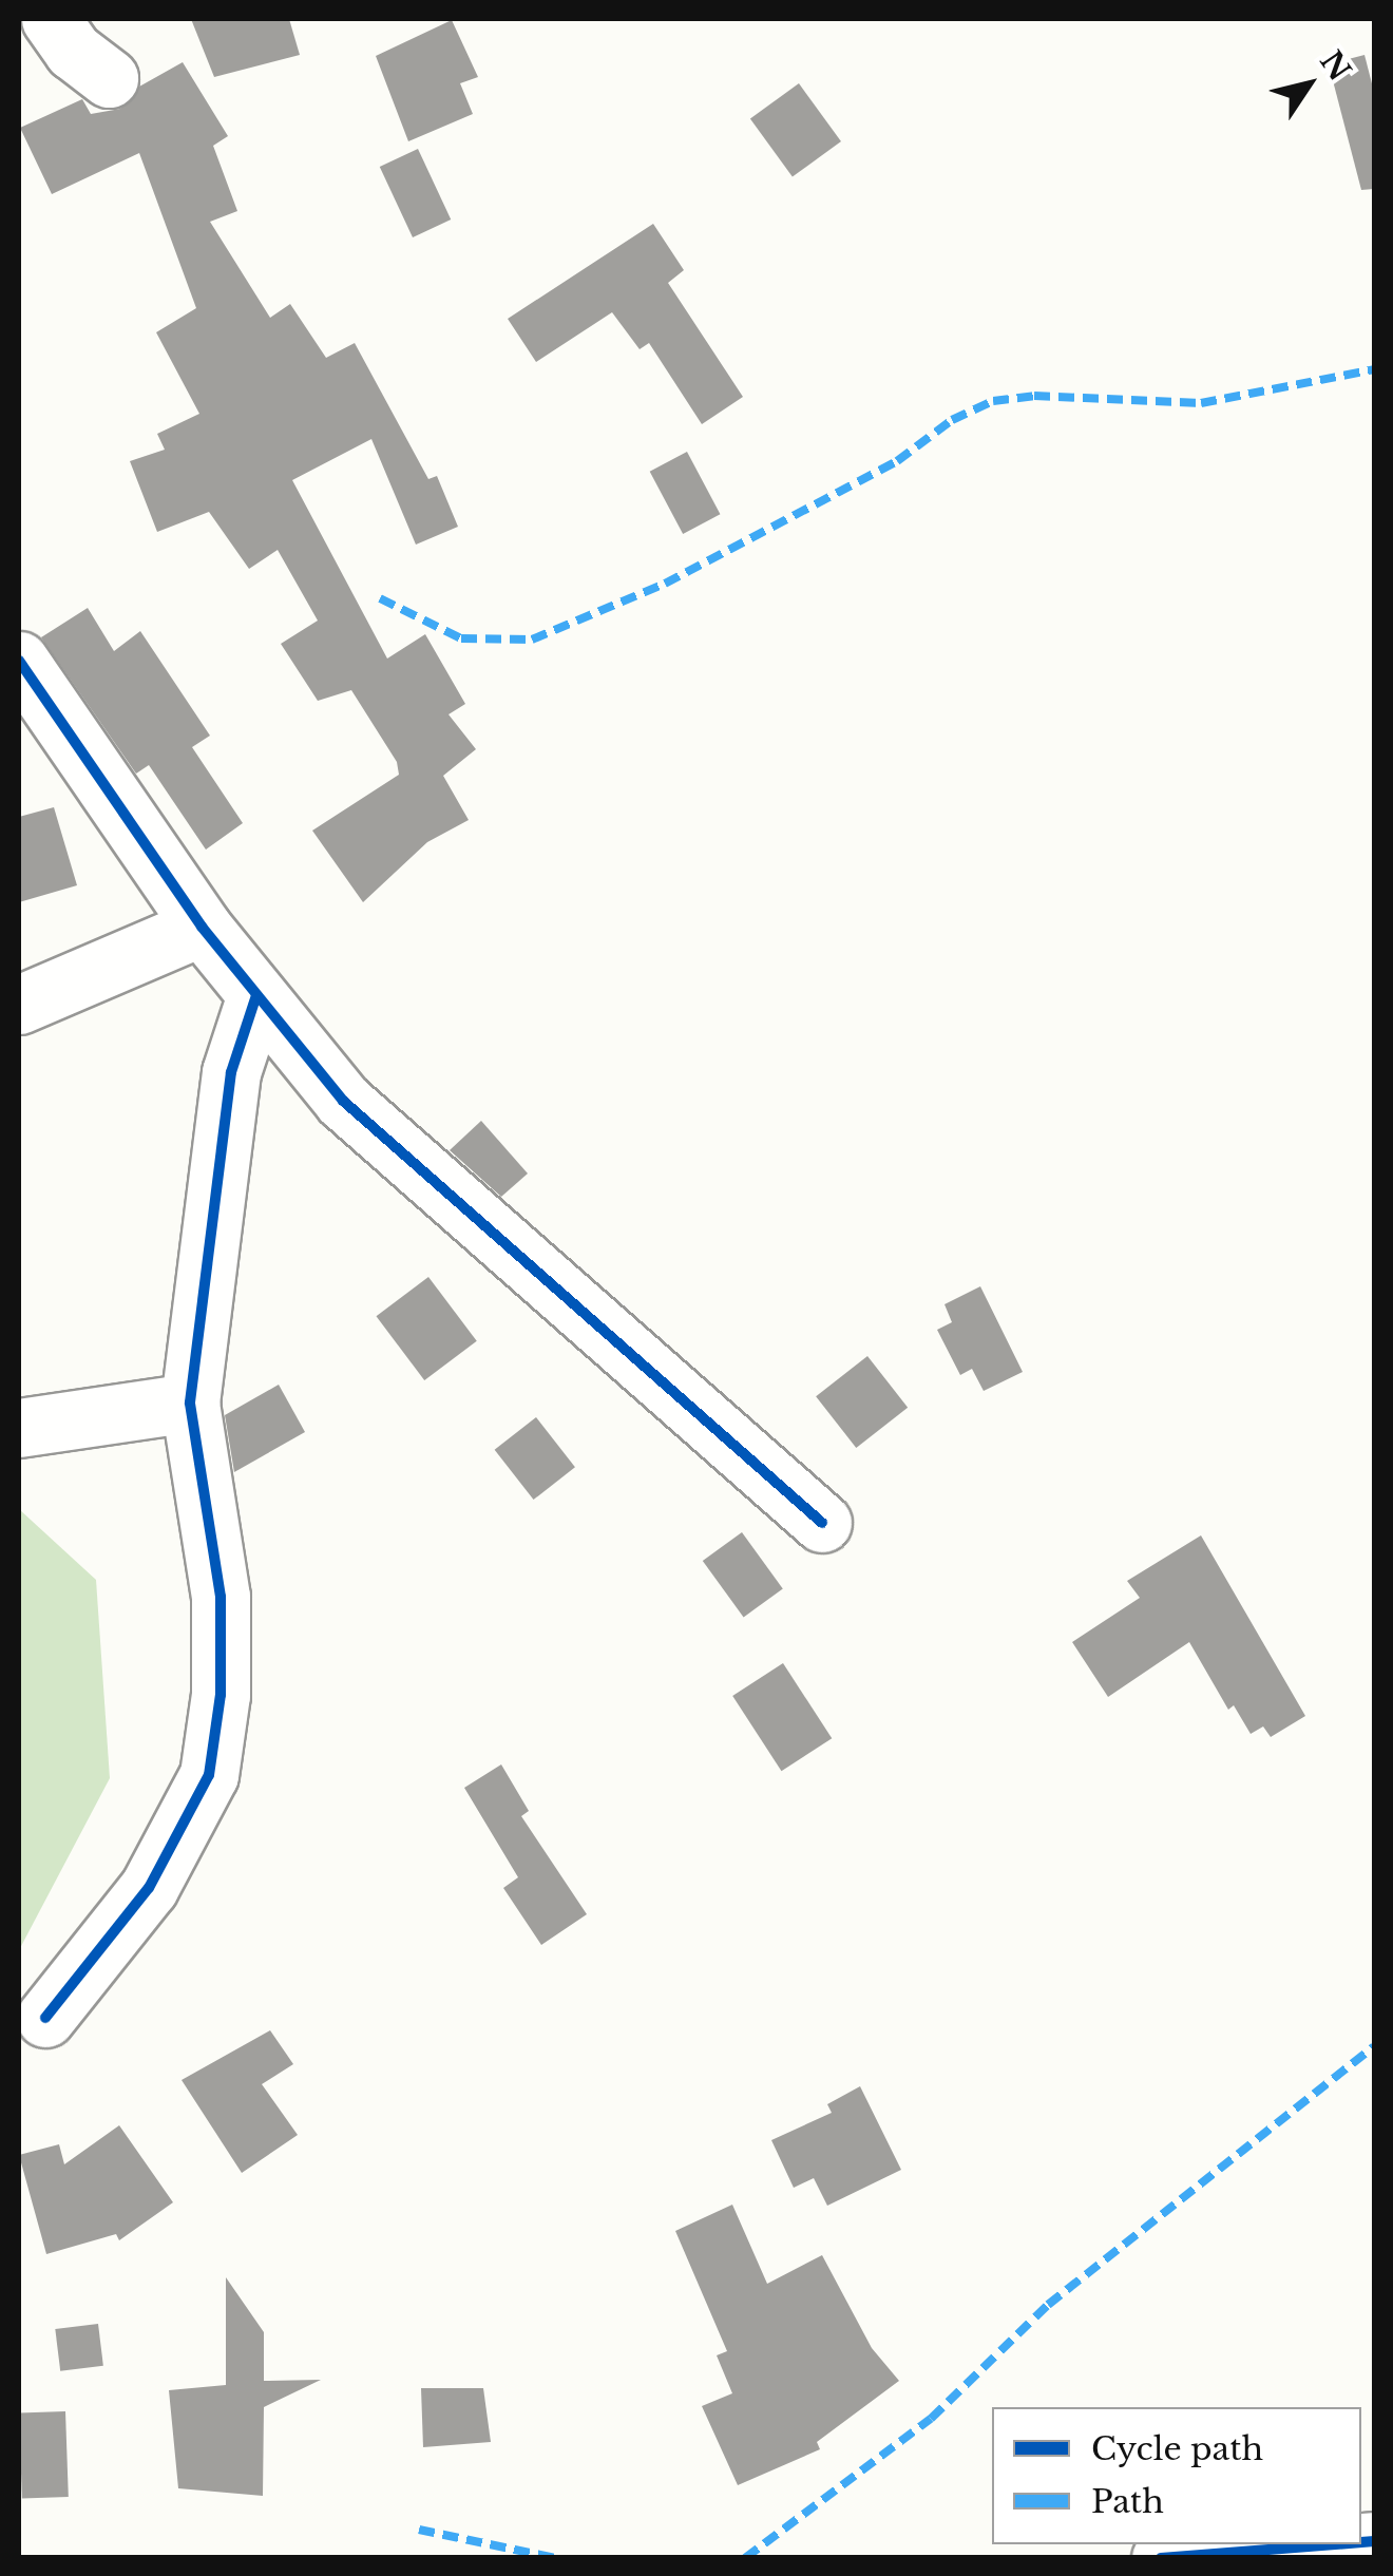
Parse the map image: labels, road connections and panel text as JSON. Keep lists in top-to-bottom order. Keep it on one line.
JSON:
{"legend":["Cycle path","Path"],"north":"top right"}
